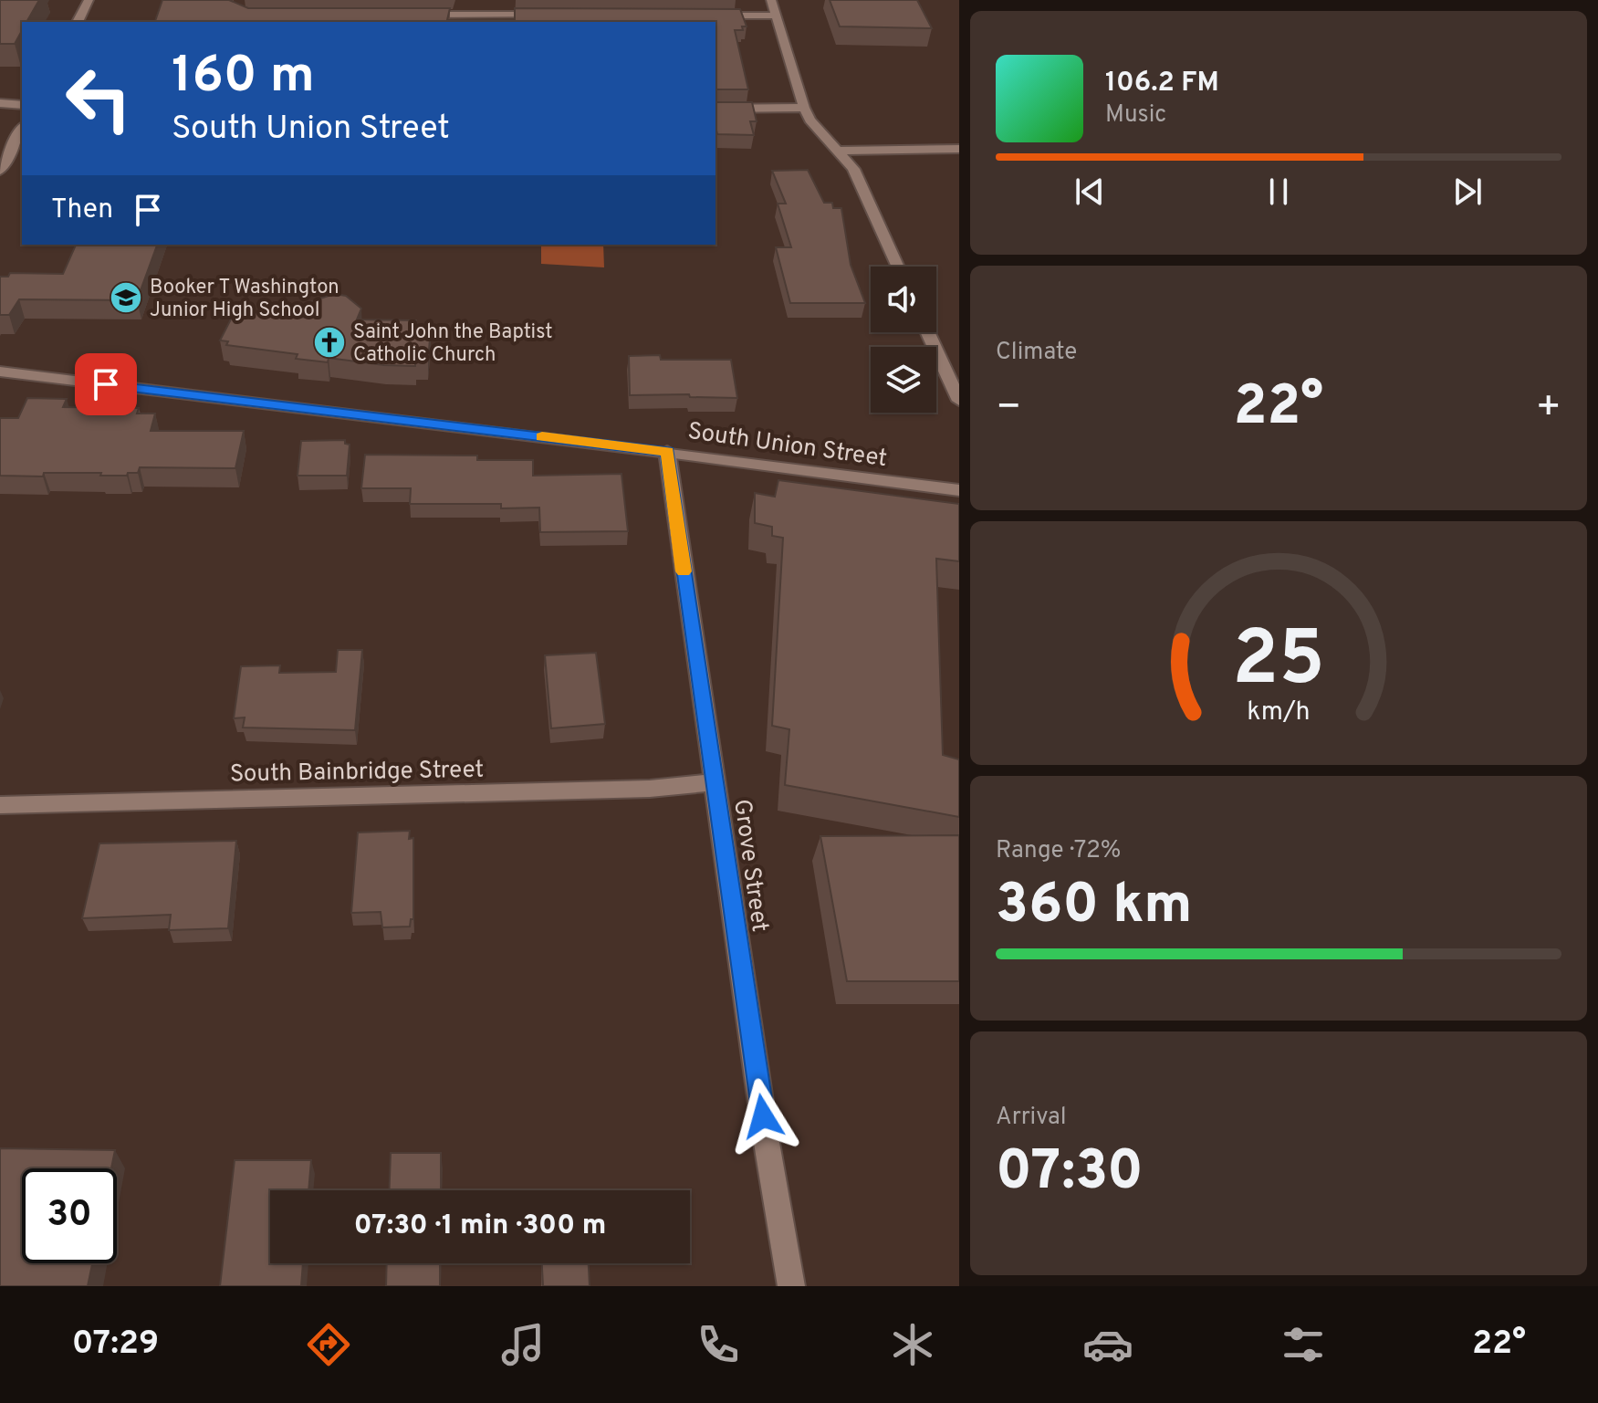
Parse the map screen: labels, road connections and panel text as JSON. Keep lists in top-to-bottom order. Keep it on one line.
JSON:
{"streets":{"street":["South Union Street","South Bainbridge Street","Grove Street"]},"crossings":[["South Union Street","Grove Street"],["South Bainbridge Street","Grove Street"]],"places":{"school or university":["Booker T Washington Junior High School"],"church":["Saint John the Baptist Catholic Church"]},"page":{"turn":["160 m","South Union Street"],"song":["106.2 FM","Music"],"then":"Then","tile":["Climate",["Range · 72%","360 km"],["Arrival","07:30"]],"heat":["−","22°","+"],"limit":"30","trip":"07:30 · 1 min · 300 m","tabs":["07:29","22°"],"gauge":["25","km/h"]}}
